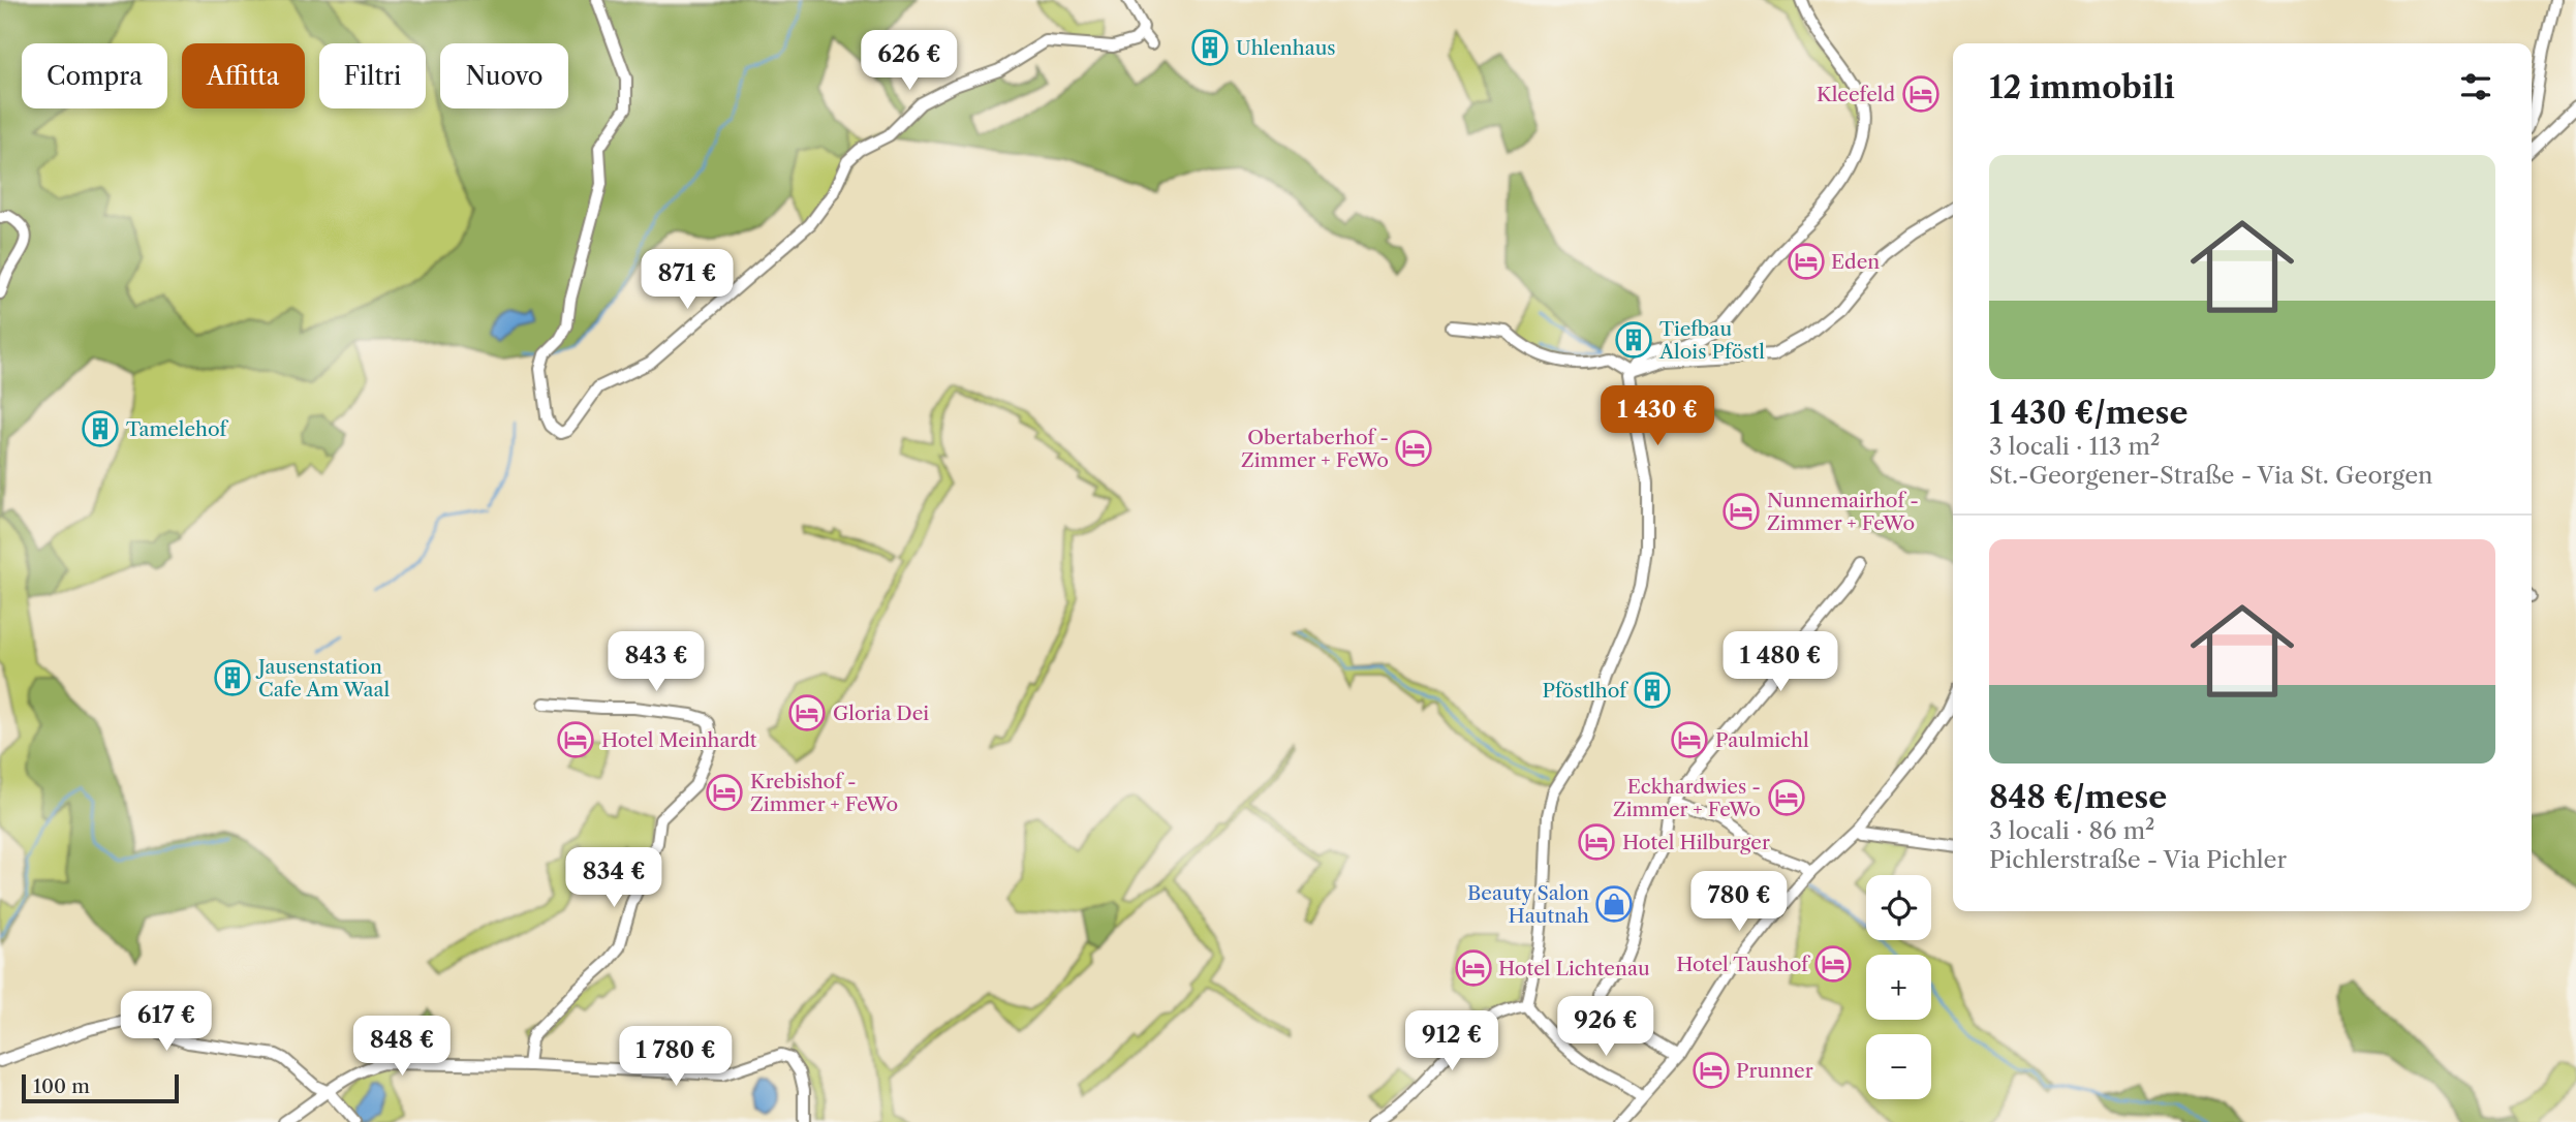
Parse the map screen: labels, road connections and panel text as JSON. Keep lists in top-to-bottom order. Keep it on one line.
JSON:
{"places":{"building":["Uhlenhaus","Tiefbau Alois Pföstl","Tamelehof","Jausenstation Cafe Am Waal","Pföstlhof"],"hotel":["Kleefeld","Eden","Obertaberhof - Zimmer + FeWo","Nunnemairhof - Zimmer + FeWo","Gloria Dei","Hotel Meinhardt","Paulmichl","Krebishof - Zimmer + FeWo","Eckhardwies - Zimmer + FeWo","Hotel Hilburger","Hotel Taushof","Hotel Lichtenau","Prunner"],"shop":["Beauty Salon Hautnah"]},"scale_bar":"100 m","page":{"price":["626 €","871 €","1 430 €","843 €","1 480 €","834 €","780 €","617 €","926 €","912 €","848 €","1 780 €"],"chip":["Compra","Affitta","Filtri","Nuovo"],"heading":"12 immobili","list":[{"name":"1 430 €/mese","note":"3 locali · 113 m² · St.-Georgener-Straße - Via St. Georgen"},{"name":"848 €/mese","note":"3 locali · 86 m² · Pichlerstraße - Via Pichler"}],"map_buttons":["+","−"],"scale":"100 m"}}
